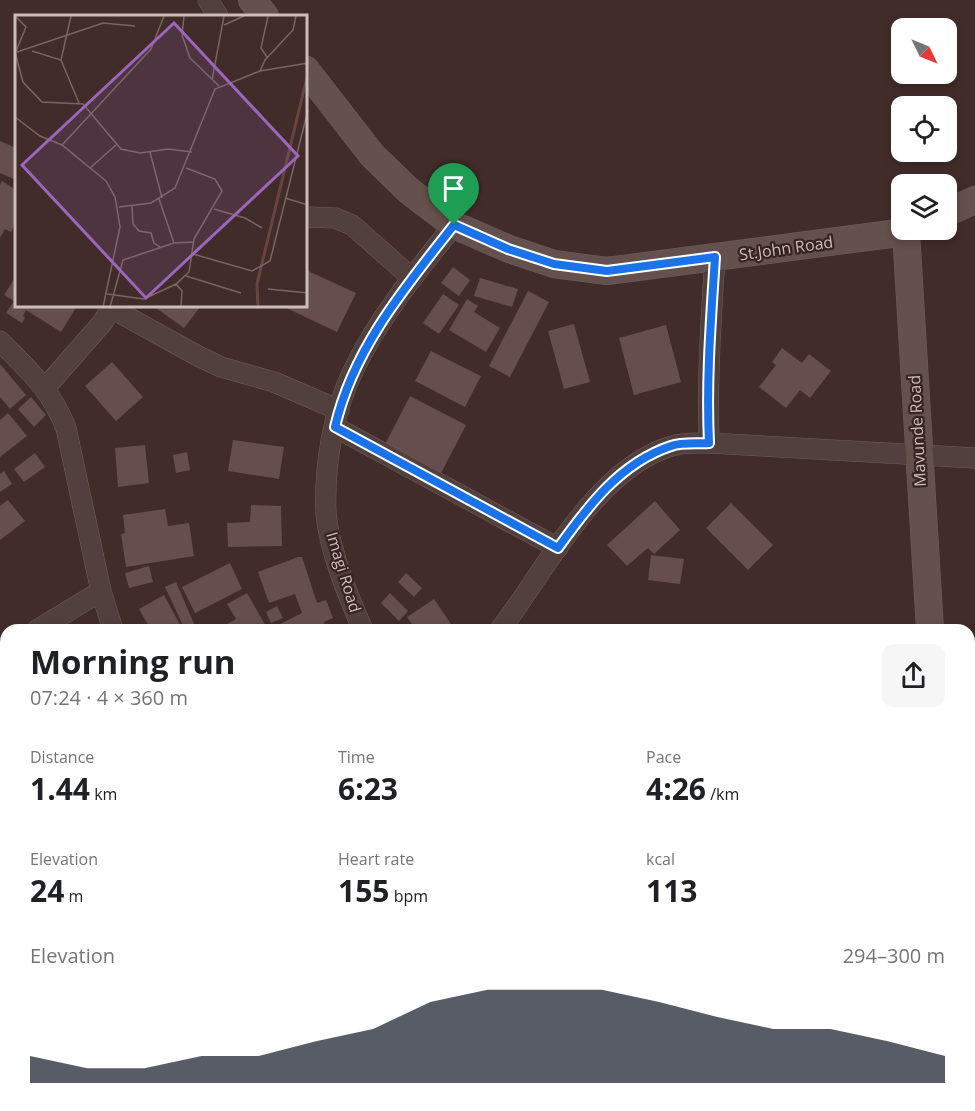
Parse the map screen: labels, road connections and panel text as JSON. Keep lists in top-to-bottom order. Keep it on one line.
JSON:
{"streets":{"street":["St.John Road","Mavunde Road","Imagi Road"]},"crossings":[["St.John Road","Imagi Road"]],"north":"bottom right","page":{"heading":["Morning run","07:24 · 4 × 360 m"],"stats":[["Distance","1.44 km"],["Time","6:23"],["Pace","4:26 /km"],["Elevation","24 m"],["Heart rate","155 bpm"],["kcal","113"]],"chart":["Elevation","294–300 m"]}}
